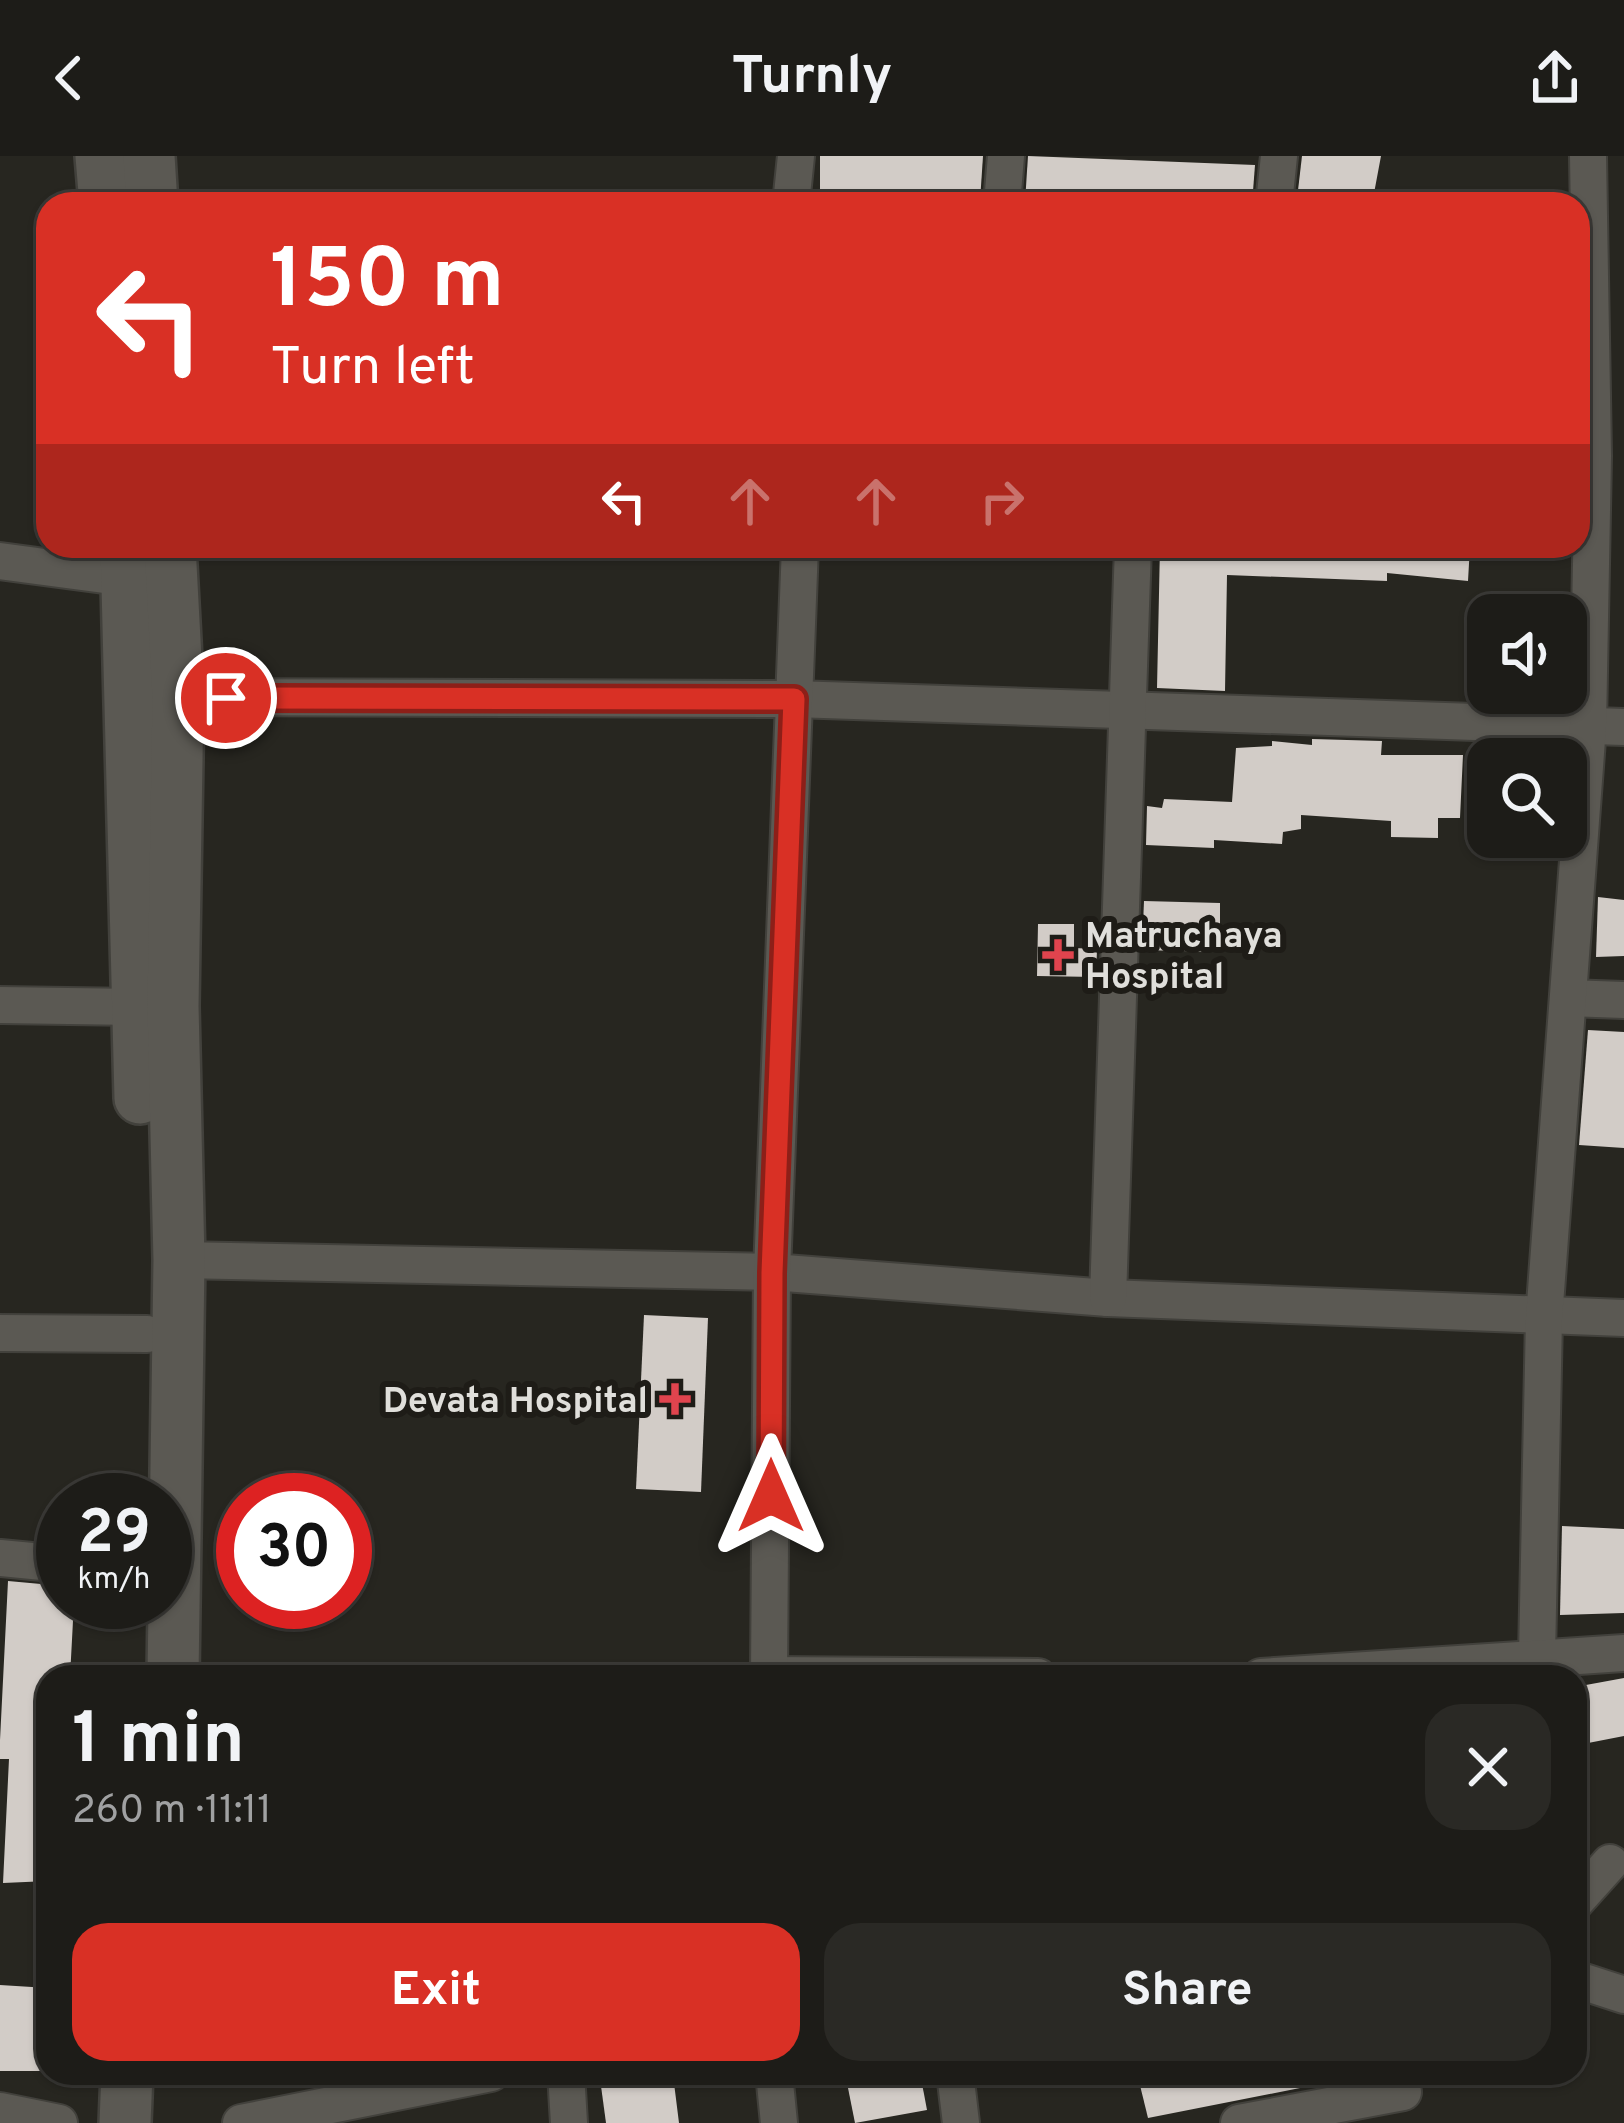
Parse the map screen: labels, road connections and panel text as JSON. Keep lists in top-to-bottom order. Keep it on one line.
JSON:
{"places":{"health":["Matruchaya Hospital","Devata Hospital"]},"page":{"header":"Turnly","turn":["150 m","Turn left"],"speed":"29 km/h","limit":"30","heading":["1 min","260 m · 11:11"],"buttons":["Exit","Share"]}}
